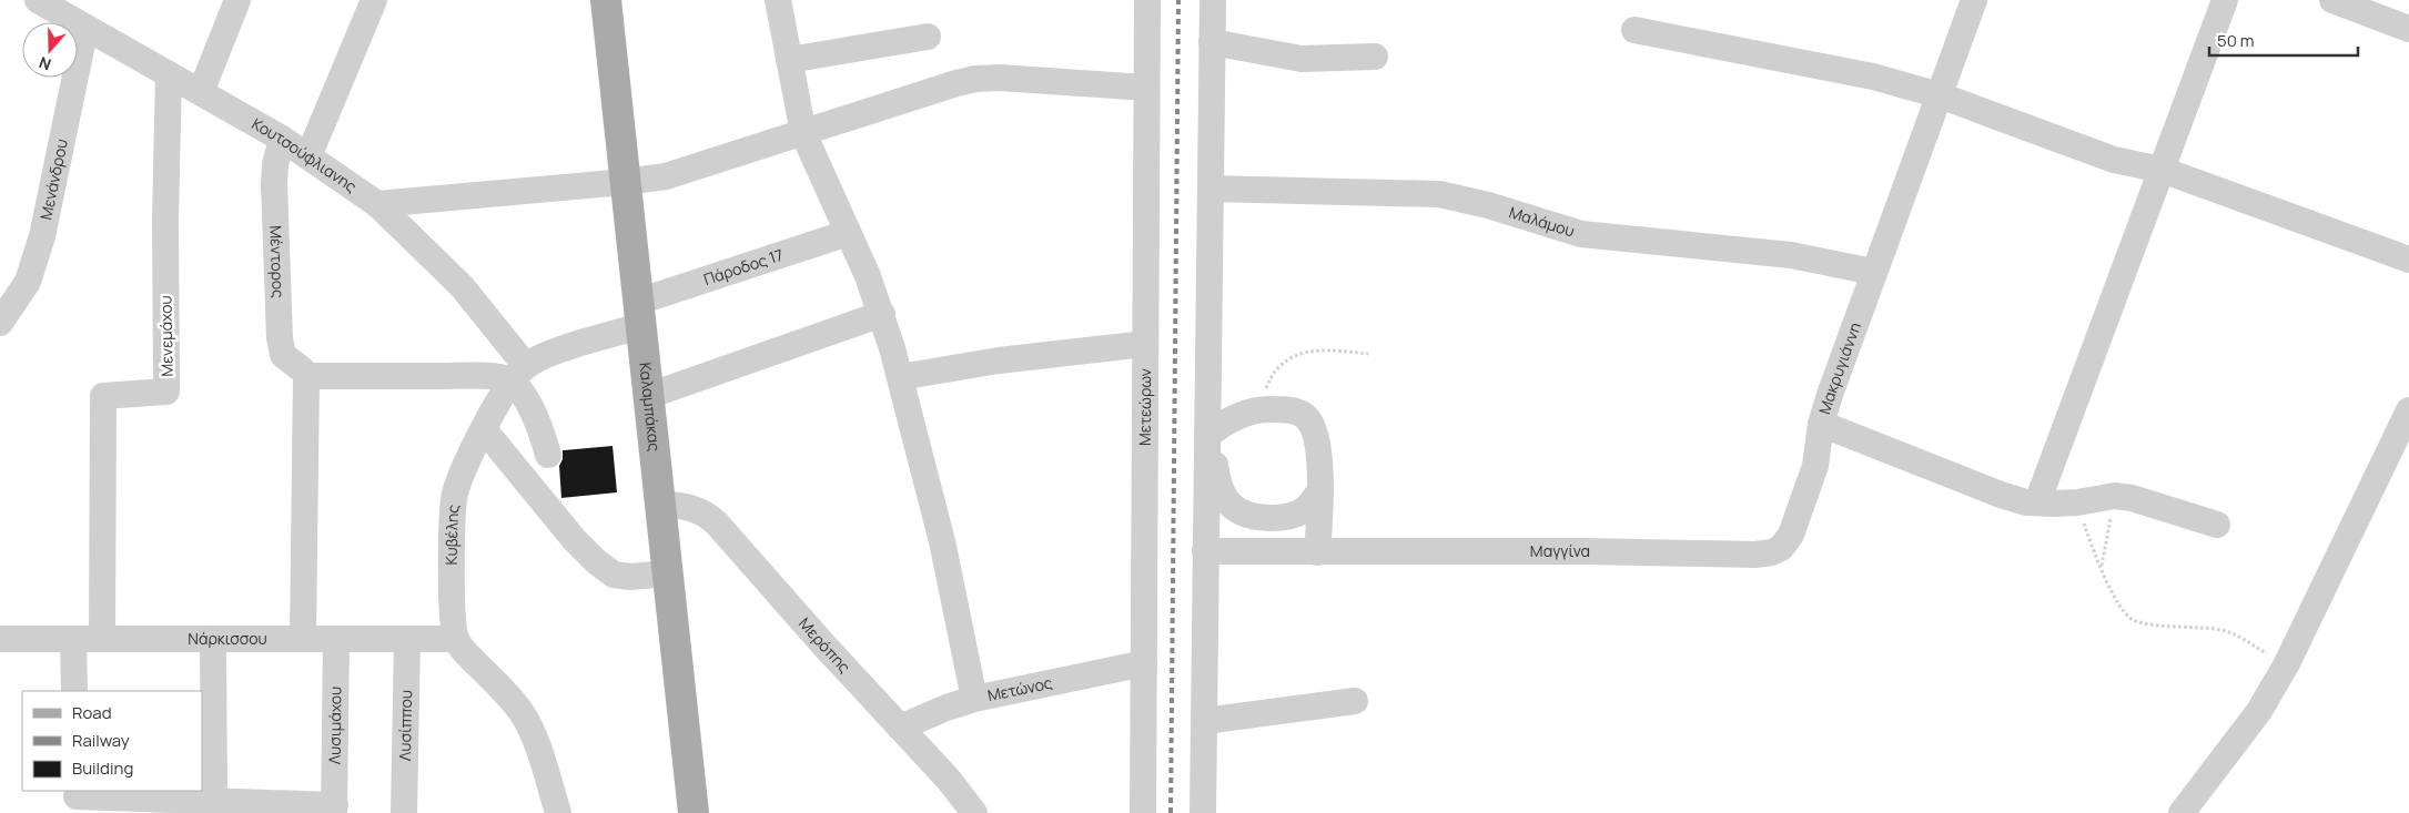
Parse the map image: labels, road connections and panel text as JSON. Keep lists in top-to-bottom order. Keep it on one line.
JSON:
{"streets":{"main road":["Καλαμπάκας"],"street":["Κουτσούφλιανης","Μενάνδρου","Μαλάμου","Μέντορος","Πάροδος 17","Μενεμάχου","Μακρυγιάννη","Μετεώρων","Κυβέλης","Μαγγίνα","Νάρκισσου","Μερόπης","Μετώνος","Λυσίππου","Λυσιμάχου"]},"crossings":[["Κουτσούφλιανης","Μενάνδρου"],["Κουτσούφλιανης","Μέντορος"],["Κουτσούφλιανης","Μενεμάχου"],["Κουτσούφλιανης","Κυβέλης"],["Μαλάμου","Μακρυγιάννη"],["Πάροδος 17","Καλαμπάκας"],["Μενεμάχου","Νάρκισσου"],["Μακρυγιάννη","Μαγγίνα"],["Καλαμπάκας","Μερόπης"],["Μετεώρων","Μετώνος"],["Κυβέλης","Νάρκισσου"],["Νάρκισσου","Λυσίππου"],["Νάρκισσου","Λυσιμάχου"],["Μερόπης","Μετώνος"]],"legend":["Road","Railway","Building"],"scale_bar":"50 m","north":"bottom"}
